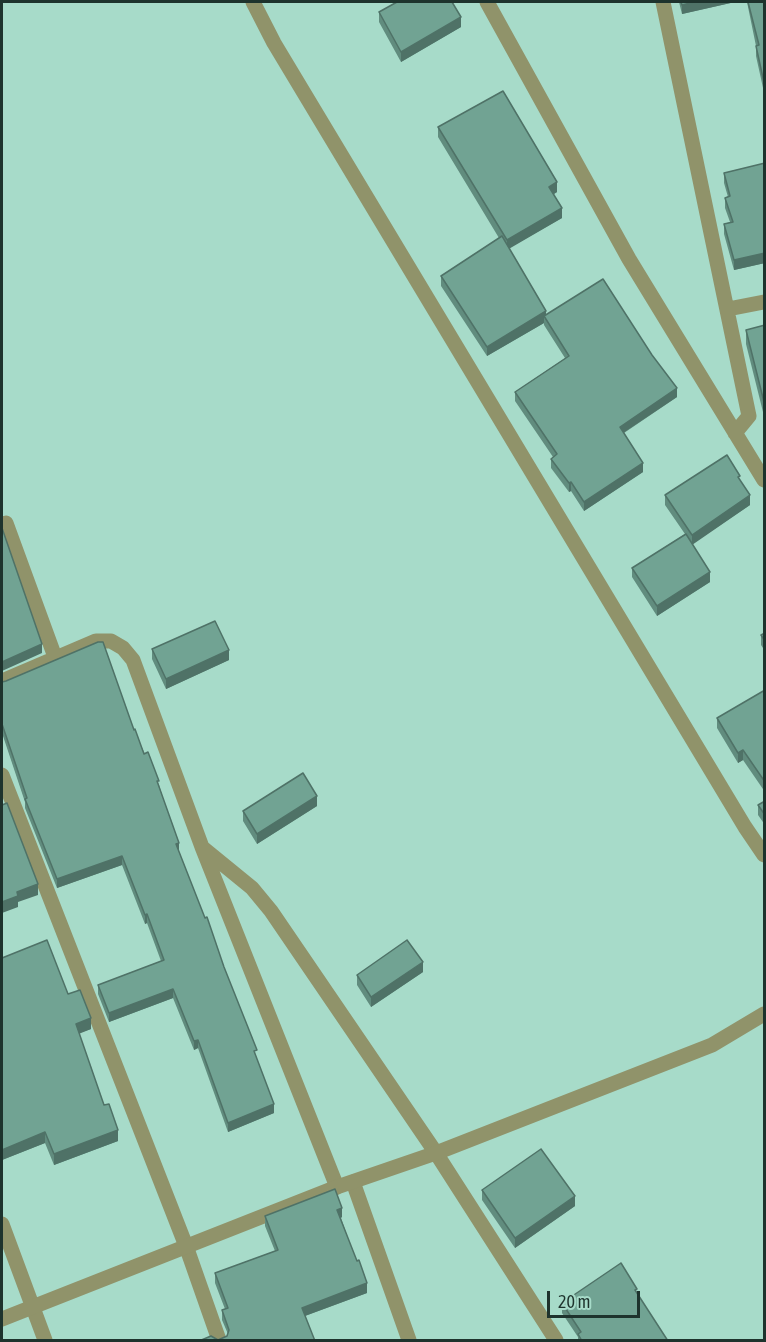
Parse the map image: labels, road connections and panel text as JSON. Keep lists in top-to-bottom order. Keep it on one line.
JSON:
{"scale_bar":"20 m"}
